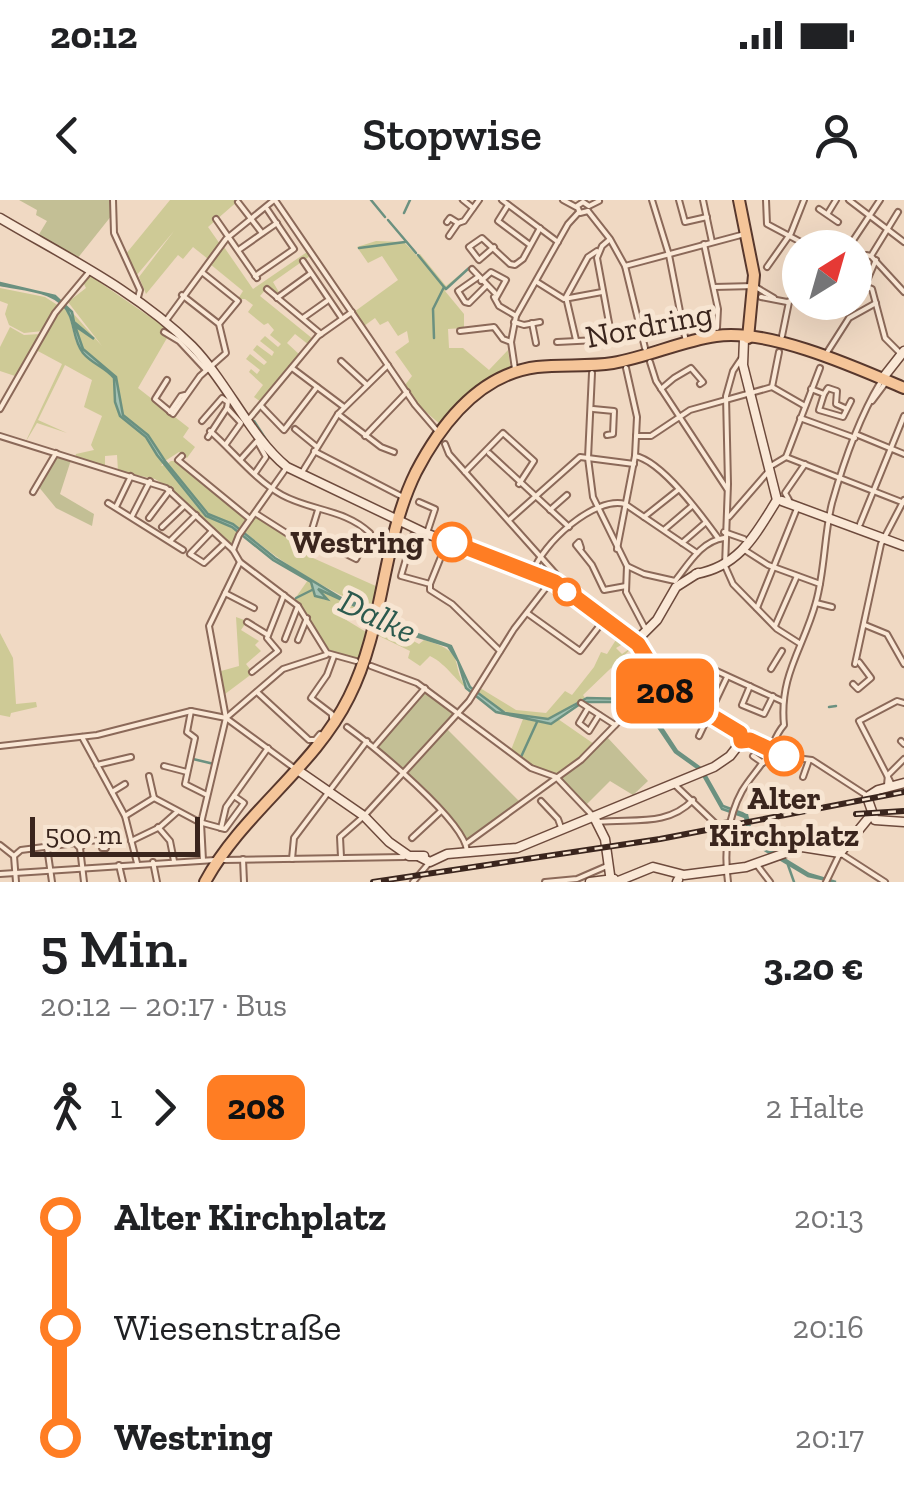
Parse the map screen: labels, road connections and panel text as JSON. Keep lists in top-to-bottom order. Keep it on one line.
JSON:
{"streets":{"main road":["Nordring"]},"water":["Dalke"],"places":["Westring","Alter Kirchplatz"],"lines":["bus line 208"],"scale_bar":"500 m","north":"top right","page":{"status":"20:12","header":"Stopwise","on_map":"208","scale":"500 m","heading":["5 Min.","20:12 – 20:17 · Bus","3.20 €"],"legs":["1","208","2 Halte"],"list":[{"name":"Alter Kirchplatz","value":"20:13"},{"name":"Wiesenstraße","value":"20:16"},{"name":"Westring","value":"20:17"}]}}
